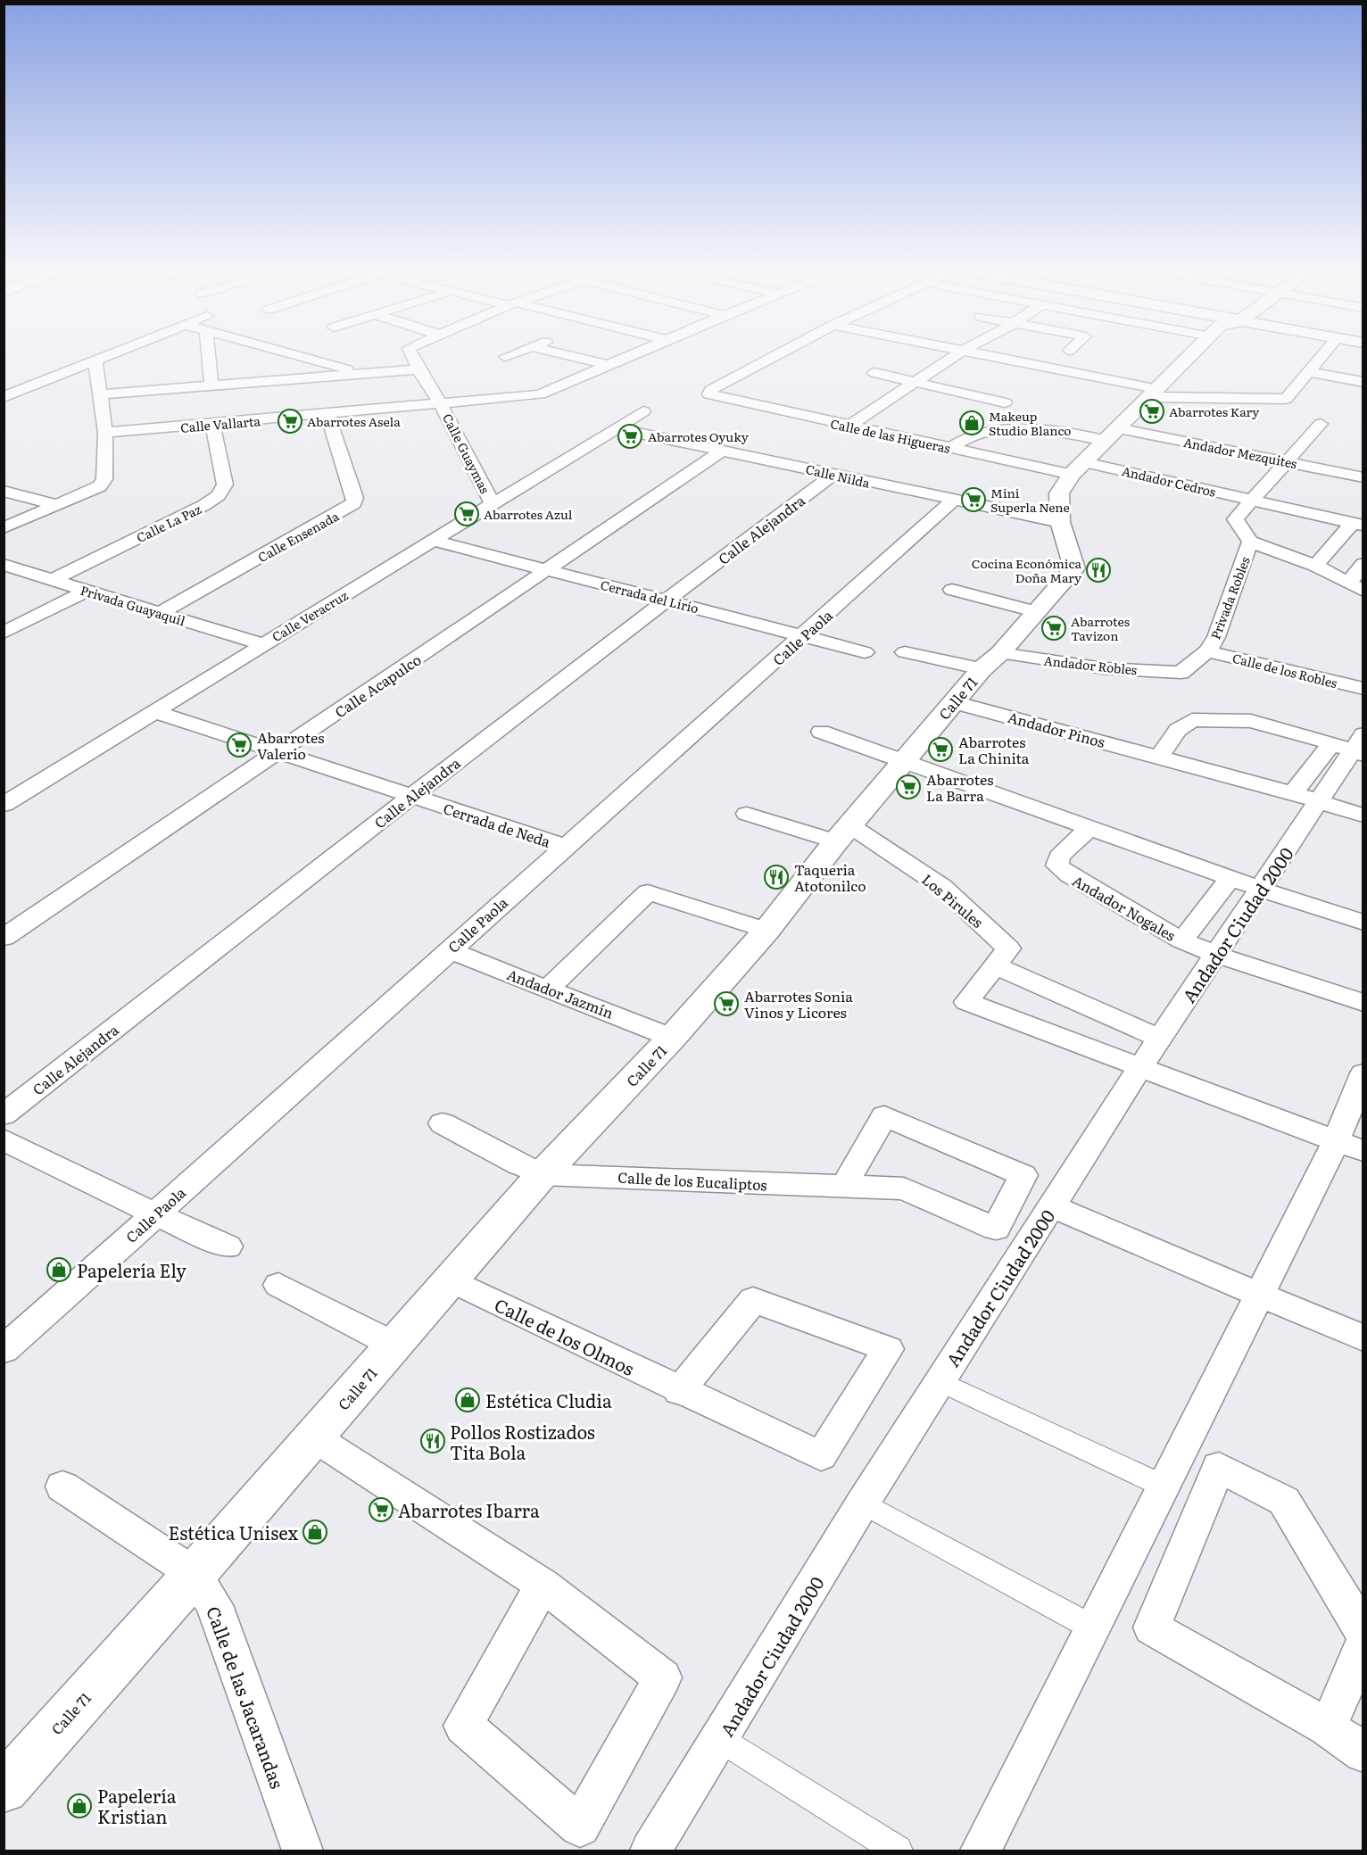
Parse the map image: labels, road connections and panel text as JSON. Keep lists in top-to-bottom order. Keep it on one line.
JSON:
{"streets":{"street":["Calle Vallarta","Calle de las Higueras","Andador Mezquites","Calle Guaymas","Calle Nilda","Andador Cedros","Calle La Paz","Calle Alejandra","Calle Ensenada","Cerrada del Lirio","Privada Robles","Privada Guayaquil","Calle Veracruz","Calle Paola","Andador Robles","Calle de los Robles","Calle Acapulco","Calle 71","Andador Pinos","Cerrada de Neda","Los Pirules","Andador Nogales","Andador Ciudad 2000","Andador Jazmín","Calle de los Eucaliptos","Calle de los Olmos","Calle de las Jacarandas"]},"crossings":[["Calle Vallarta","Calle Guaymas"],["Calle Vallarta","Calle La Paz"],["Calle Vallarta","Calle Ensenada"],["Calle de las Higueras","Andador Mezquites"],["Calle de las Higueras","Andador Cedros"],["Calle de las Higueras","Calle 71"],["Andador Mezquites","Andador Cedros"],["Andador Mezquites","Calle 71"],["Calle Guaymas","Calle Veracruz"],["Calle Nilda","Calle Alejandra"],["Calle Nilda","Calle Veracruz"],["Calle Nilda","Calle Paola"],["Calle Nilda","Calle Acapulco"],["Calle Nilda","Calle 71"],["Andador Cedros","Calle 71"],["Calle La Paz","Privada Guayaquil"],["Calle Alejandra","Cerrada del Lirio"],["Calle Alejandra","Cerrada de Neda"],["Calle Ensenada","Privada Guayaquil"],["Cerrada del Lirio","Calle Veracruz"],["Cerrada del Lirio","Calle Paola"],["Cerrada del Lirio","Calle Acapulco"],["Privada Robles","Andador Robles"],["Privada Robles","Calle de los Robles"],["Privada Guayaquil","Calle Veracruz"],["Calle Veracruz","Cerrada de Neda"],["Calle Paola","Cerrada de Neda"],["Calle Paola","Andador Jazmín"],["Andador Robles","Calle 71"],["Calle Acapulco","Cerrada de Neda"],["Calle 71","Andador Pinos"],["Calle 71","Los Pirules"],["Calle 71","Andador Jazmín"],["Calle 71","Calle de los Eucaliptos"],["Calle 71","Calle de los Olmos"],["Calle 71","Calle de las Jacarandas"],["Andador Pinos","Andador Ciudad 2000"],["Los Pirules","Andador Ciudad 2000"],["Andador Nogales","Andador Ciudad 2000"]],"places":{"supermarket":["Abarrotes Kary","Abarrotes Asela","Abarrotes Oyuky","Mini Superla Nene","Abarrotes Azul","Abarrotes Tavizon","Abarrotes Valerio","Abarrotes La Chinita","Abarrotes La Barra","Abarrotes Sonia Vinos y Licores","Abarrotes Ibarra"],"shop":["Makeup Studio Blanco","Papelería Ely","Estética Cludia","Estética Unisex","Papelería Kristian"],"restaurant":["Cocina Económica Doña Mary","Taqueria Atotonilco","Pollos Rostizados Tita Bola"]}}
